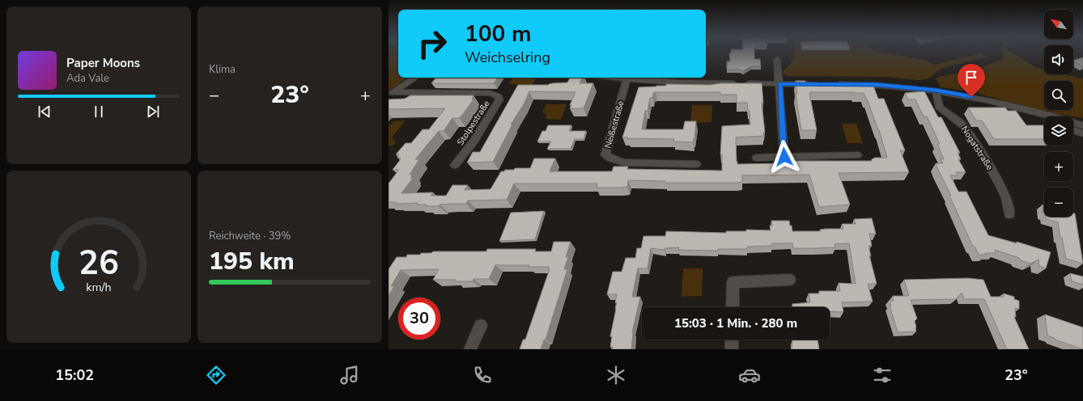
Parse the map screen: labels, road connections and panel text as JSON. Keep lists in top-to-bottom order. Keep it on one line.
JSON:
{"streets":{"street":["Stolpestraße","Neißestraße","Nogatstraße"]},"north":"top left","page":{"tile":["Klima",["Reichweite · 39%","195 km"]],"map_buttons":["+","−"],"turn":["100 m","Weichselring"],"song":["Paper Moons","Ada Vale"],"heat":["−","23°","+"],"limit":"30","trip":"15:03 · 1 Min. · 280 m","tabs":["15:02","23°"],"gauge":["26","km/h"]}}
